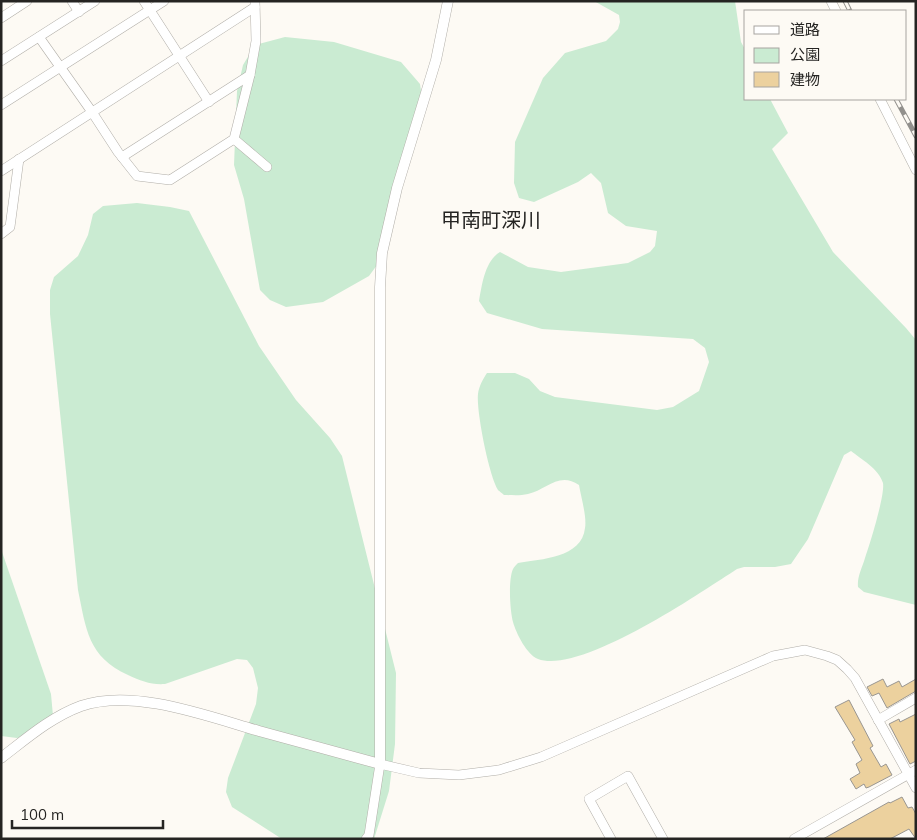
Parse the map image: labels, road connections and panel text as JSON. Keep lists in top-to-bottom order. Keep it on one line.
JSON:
{"districts":["甲南町深川"],"legend":["道路","公園","建物"],"scale_bar":"100 m"}
